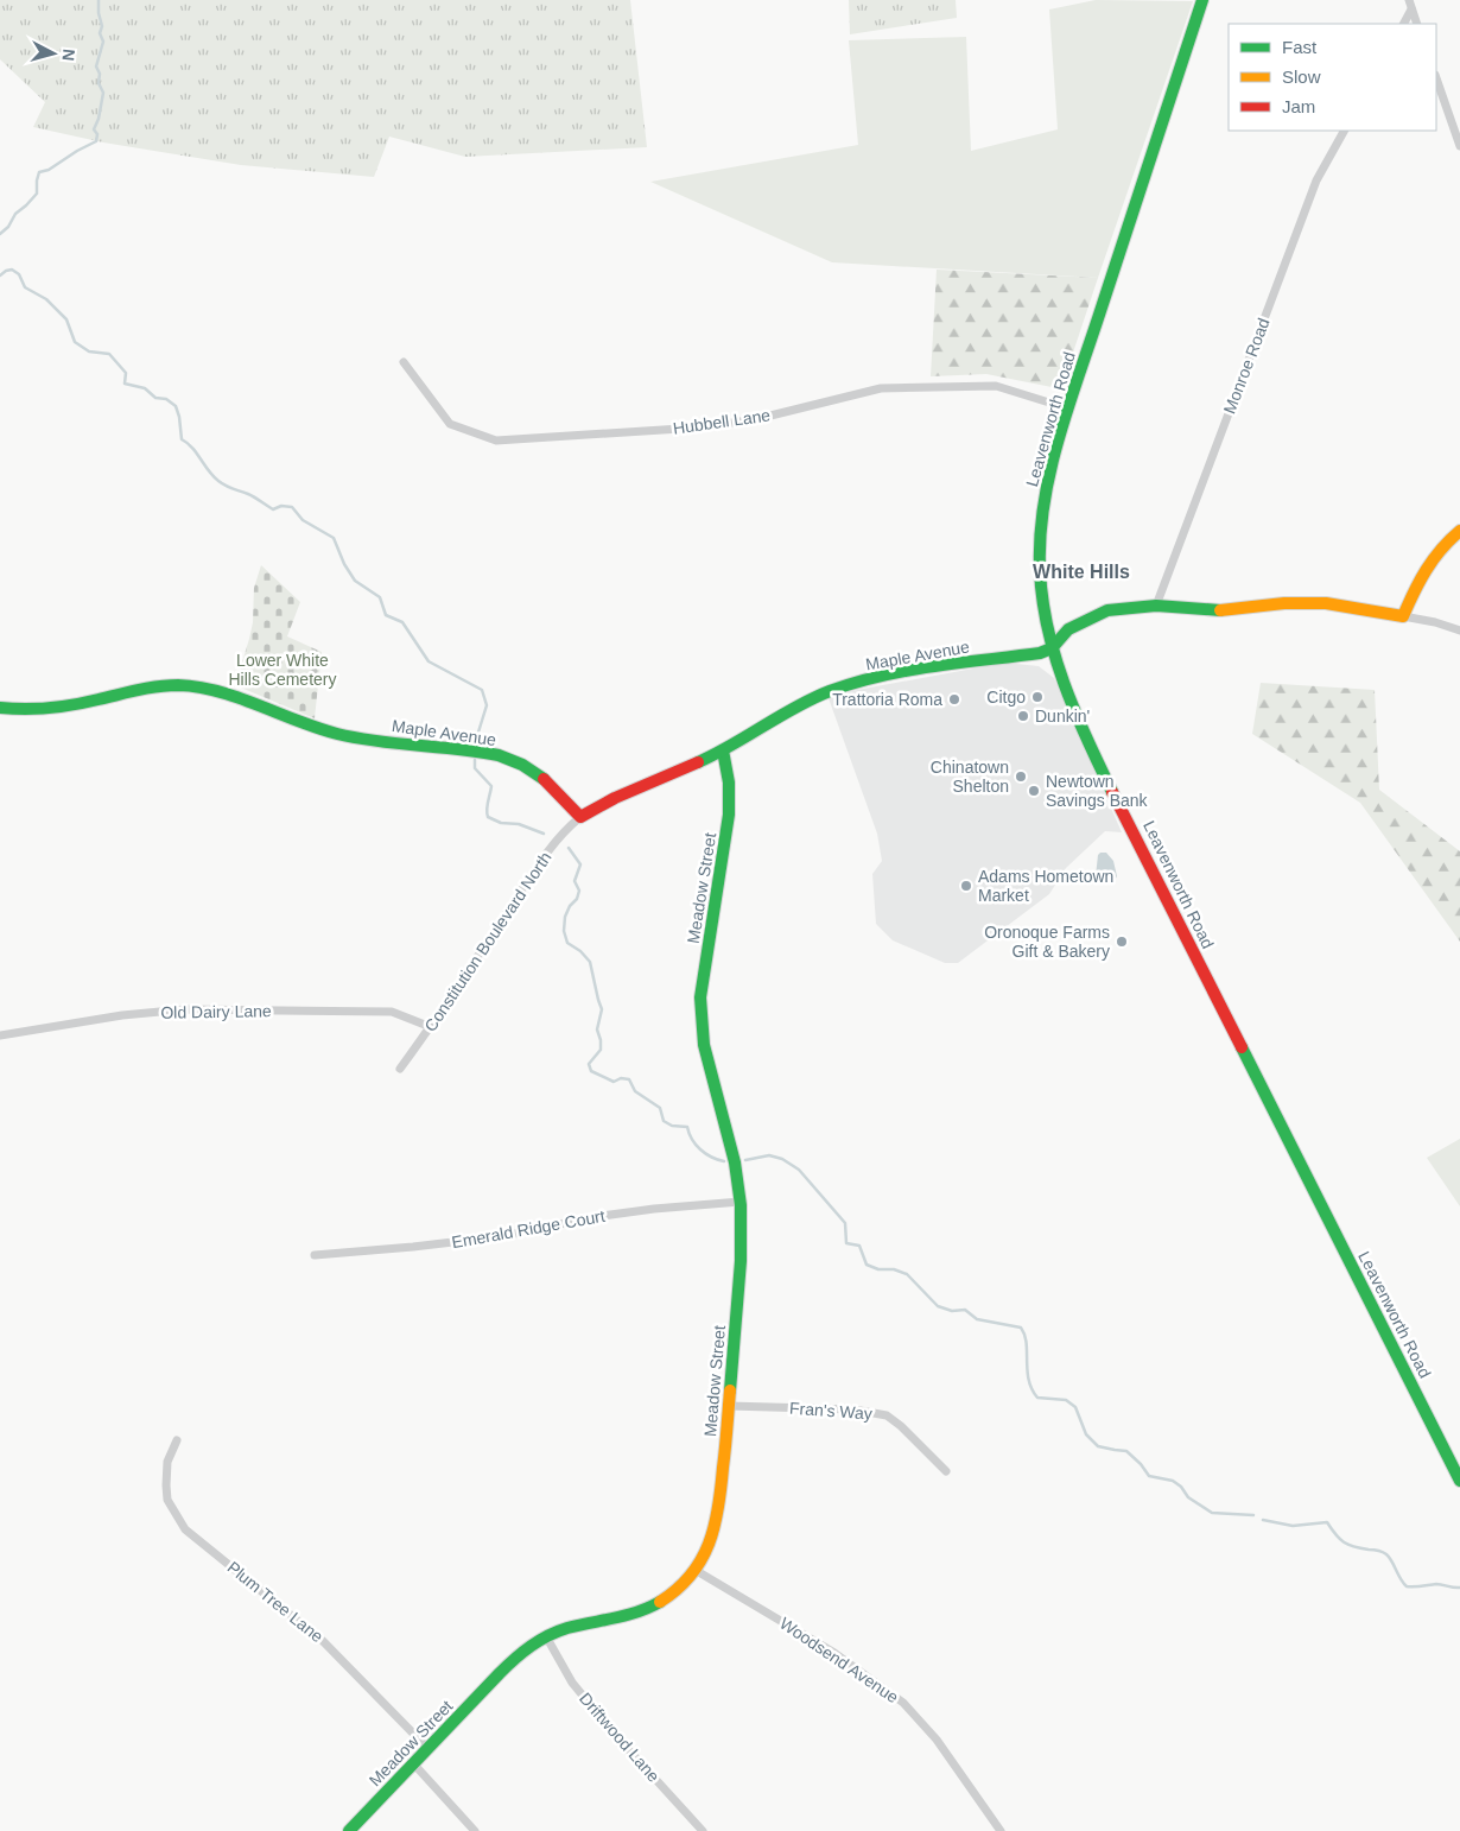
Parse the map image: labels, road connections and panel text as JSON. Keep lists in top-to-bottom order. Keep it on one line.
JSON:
{"streets":{"main road":["Leavenworth Road","Maple Avenue","Meadow Street"],"street":["Monroe Road","Hubbell Lane","Constitution Boulevard North","Old Dairy Lane","Emerald Ridge Court","Fran's Way","Plum Tree Lane","Woodsend Avenue","Driftwood Lane"]},"crossings":[["Leavenworth Road","Hubbell Lane"],["Leavenworth Road","Maple Avenue"],["Maple Avenue","Meadow Street"],["Maple Avenue","Constitution Boulevard North"],["Meadow Street","Emerald Ridge Court"],["Meadow Street","Fran's Way"],["Meadow Street","Plum Tree Lane"],["Meadow Street","Woodsend Avenue"],["Meadow Street","Driftwood Lane"],["Constitution Boulevard North","Old Dairy Lane"]],"districts":["White Hills"],"parks":["Lower White Hills Cemetery"],"places":["Citgo","Trattoria Roma","Dunkin'","Chinatown Shelton","Newtown Savings Bank","Adams Hometown Market","Oronoque Farms Gift & Bakery"],"legend":["Fast","Slow","Jam"],"north":"right"}
